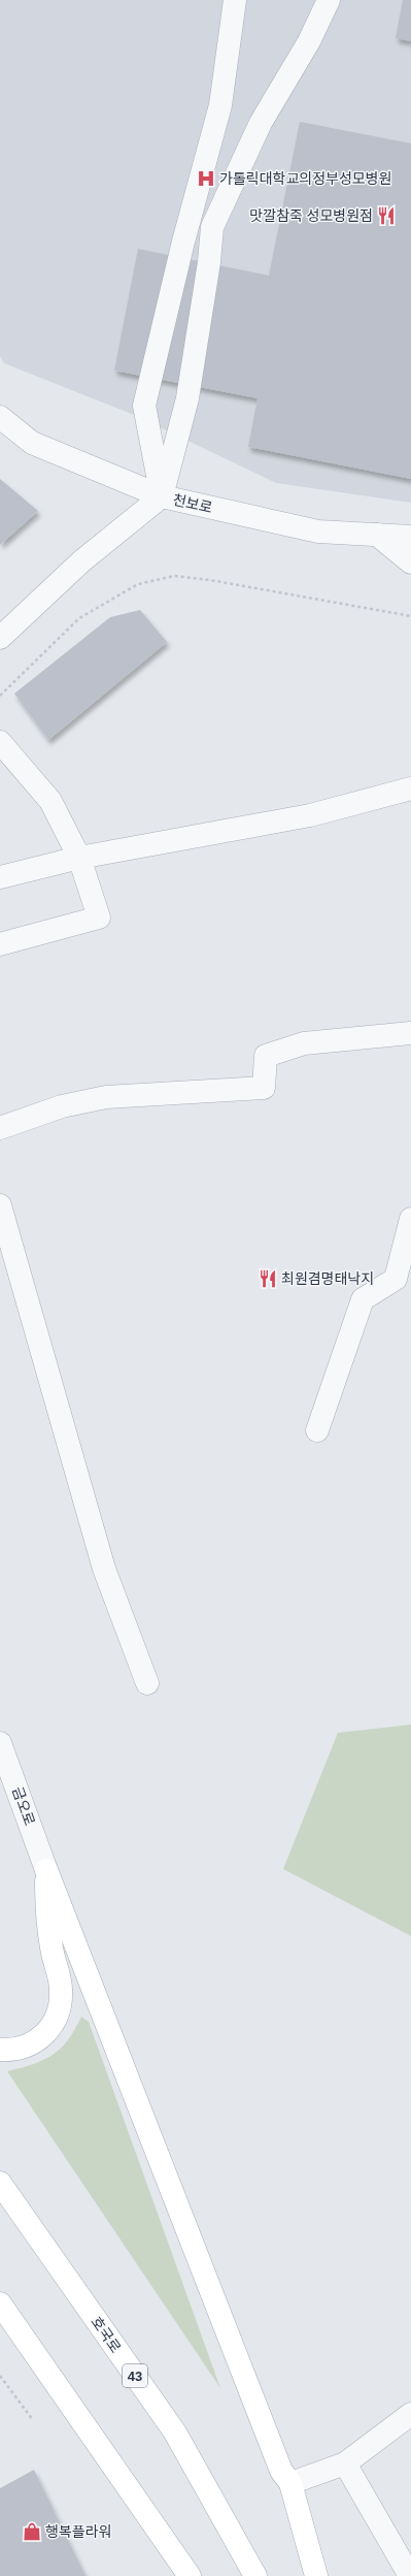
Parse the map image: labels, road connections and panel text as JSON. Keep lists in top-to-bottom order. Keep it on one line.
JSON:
{"streets":{"main road":["호국로","43"],"street":["천보로","금오로"]},"places":{"hospital":["가톨릭대학교의정부성모병원"],"restaurant":["맛깔참죽 성모병원점","최원겸명태낙지"],"shop":["행복플라워"]}}
